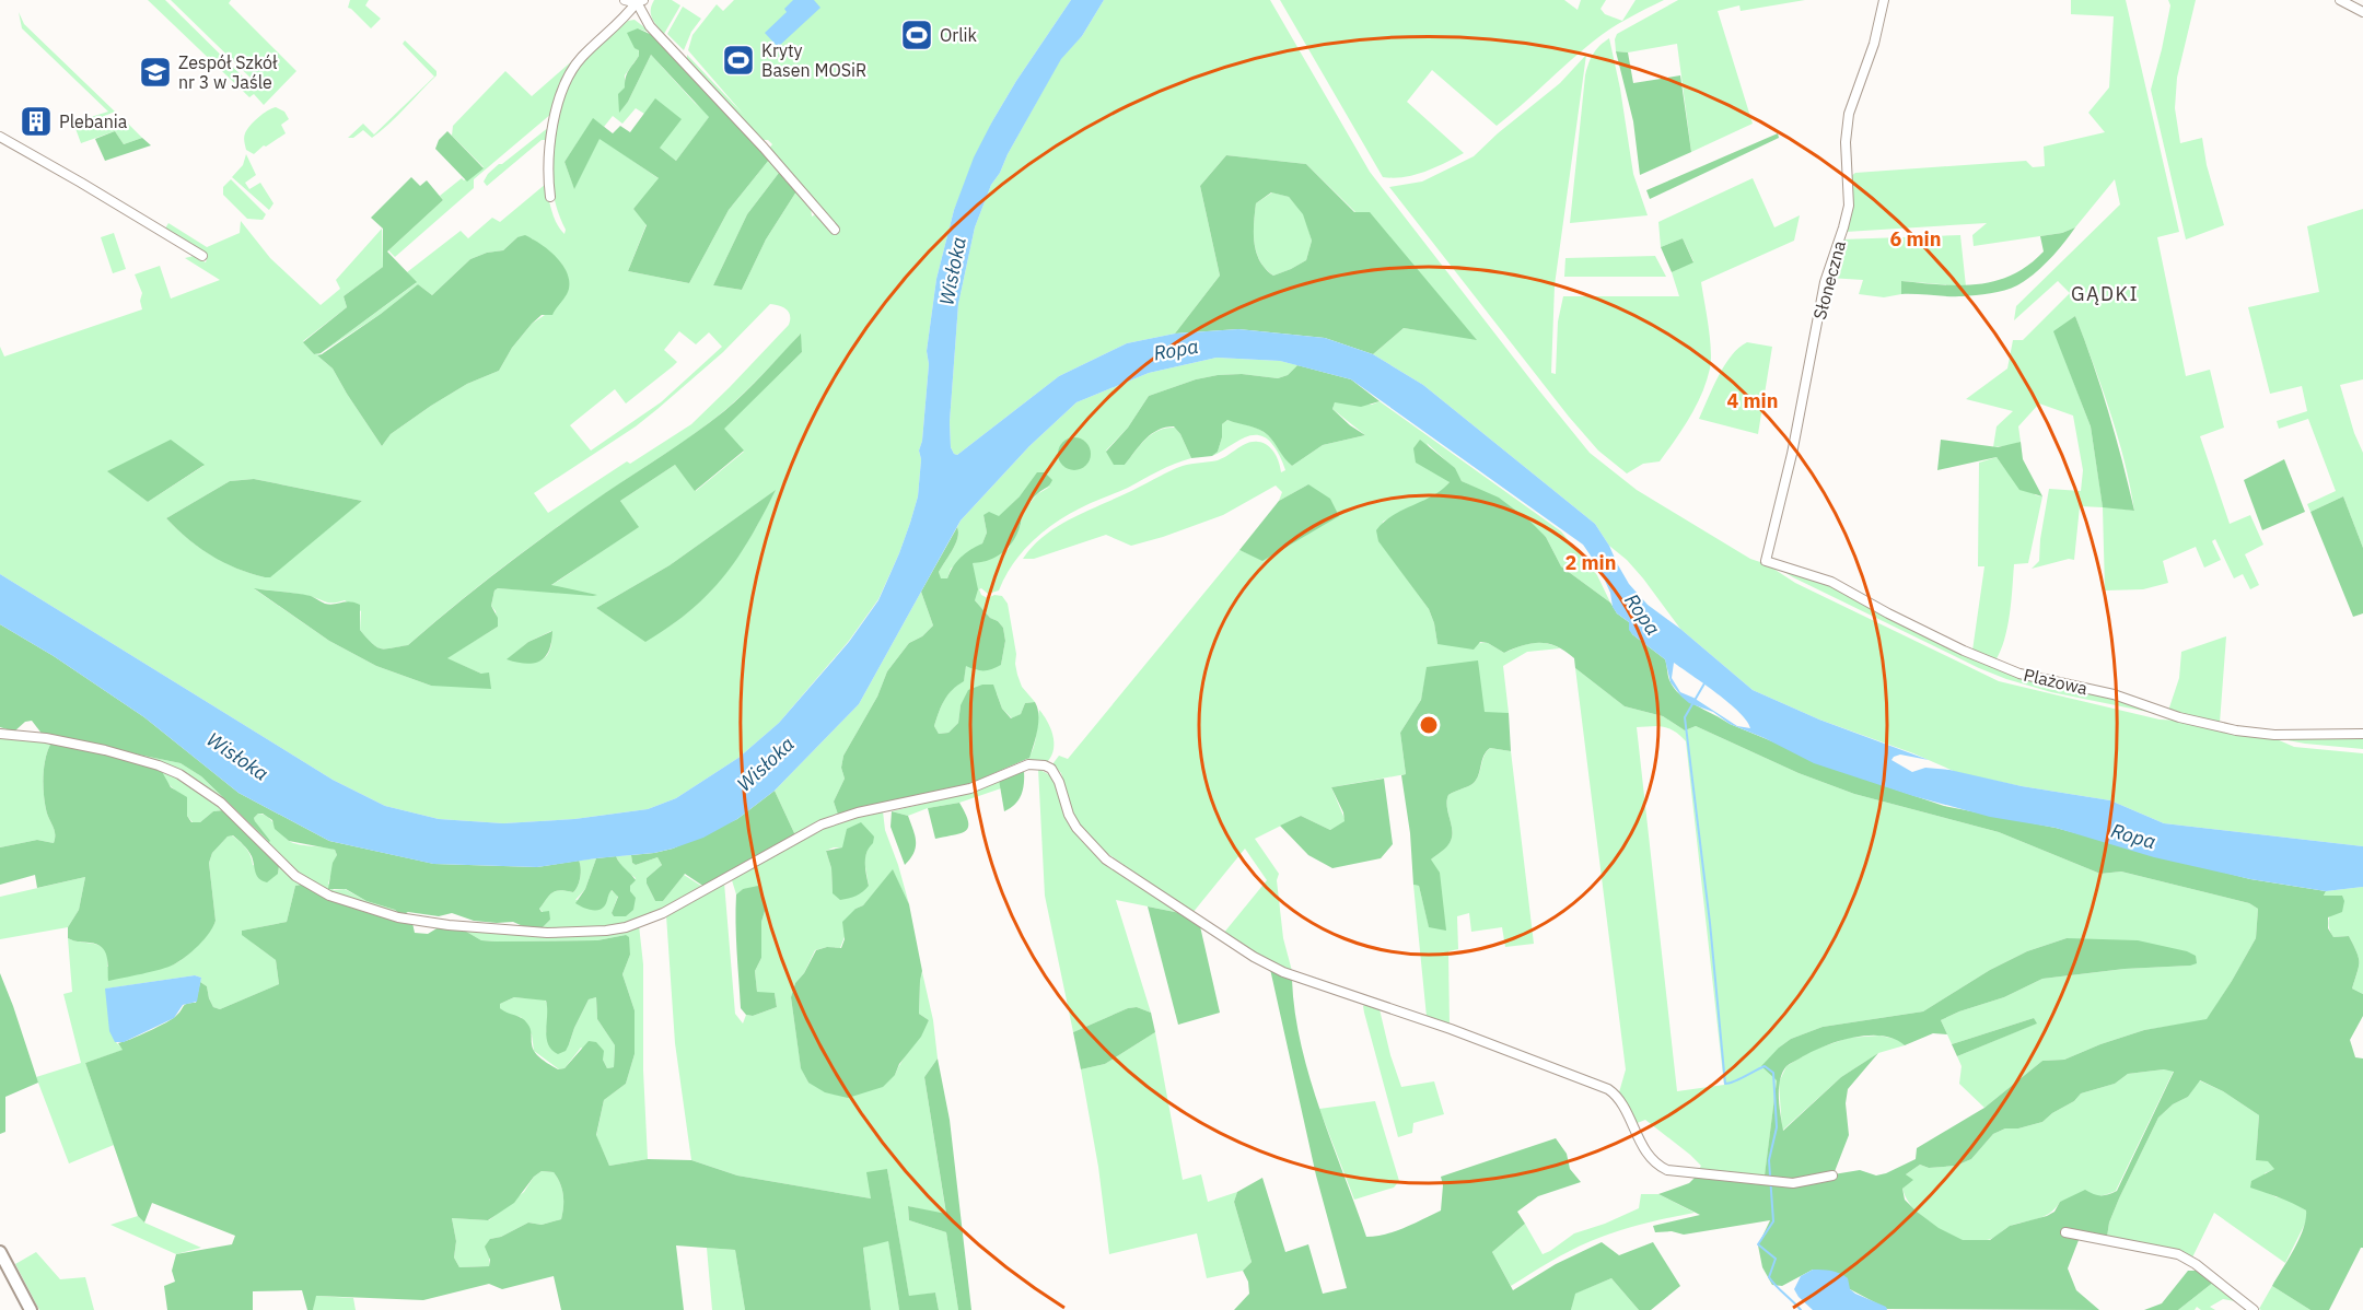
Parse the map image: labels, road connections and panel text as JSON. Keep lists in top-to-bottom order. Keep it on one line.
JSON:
{"streets":{"street":["Słoneczna","Plażowa"]},"crossings":[["Słoneczna","Plażowa"]],"districts":["GĄDKI"],"water":["Wisłoka","Ropa"],"places":{"sports":["Orlik","Kryty Basen MOSiR"],"school or university":["Zespół Szkół nr 3 w Jaśle"],"building":["Plebania"]},"rings":["6 min","4 min","2 min"]}
